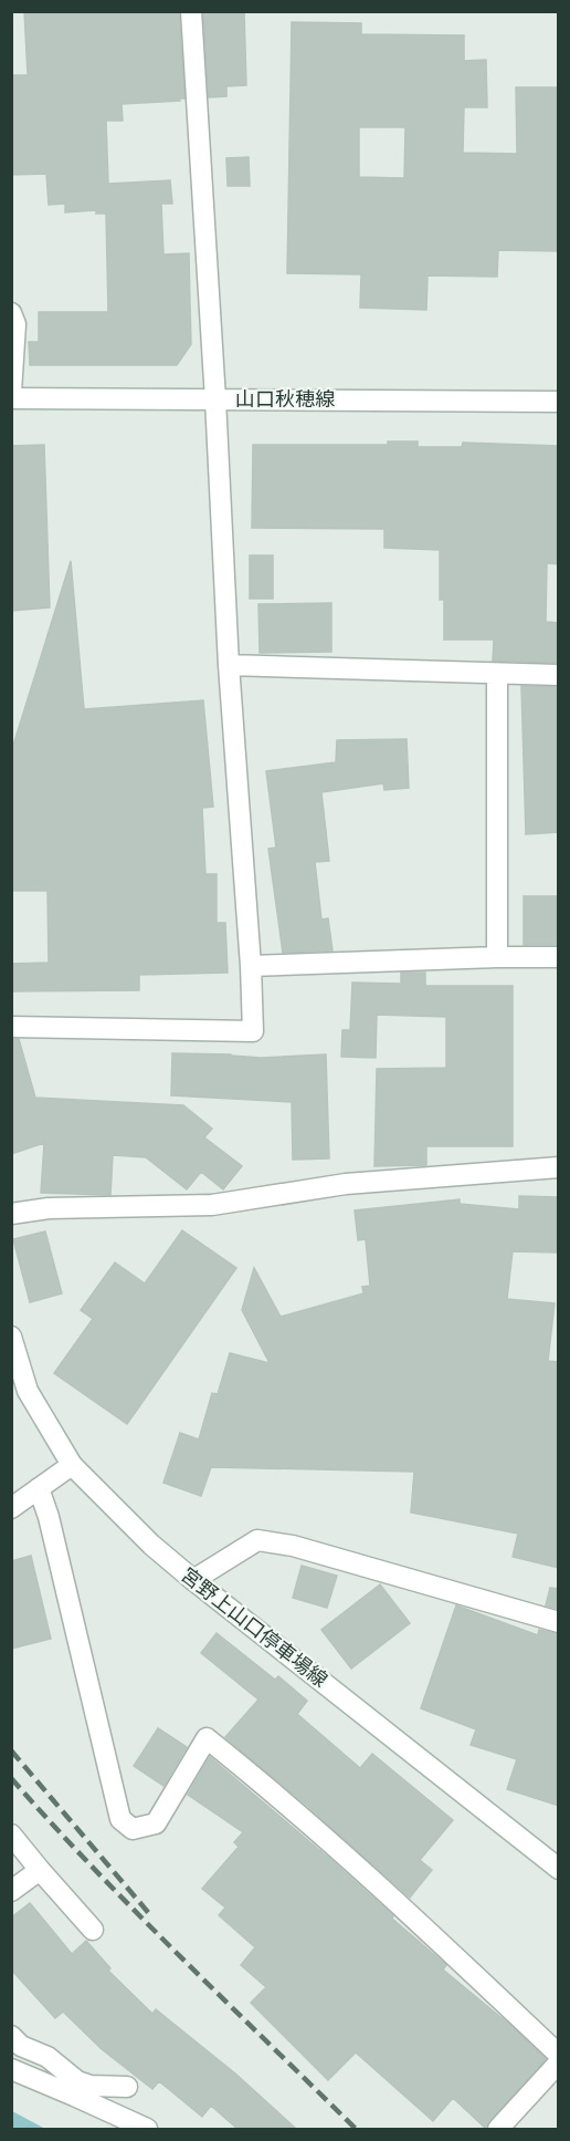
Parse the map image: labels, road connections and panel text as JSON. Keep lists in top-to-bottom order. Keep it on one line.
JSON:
{"streets":{"street":["山口秋穂線","宮野上山口停車場線"]}}
